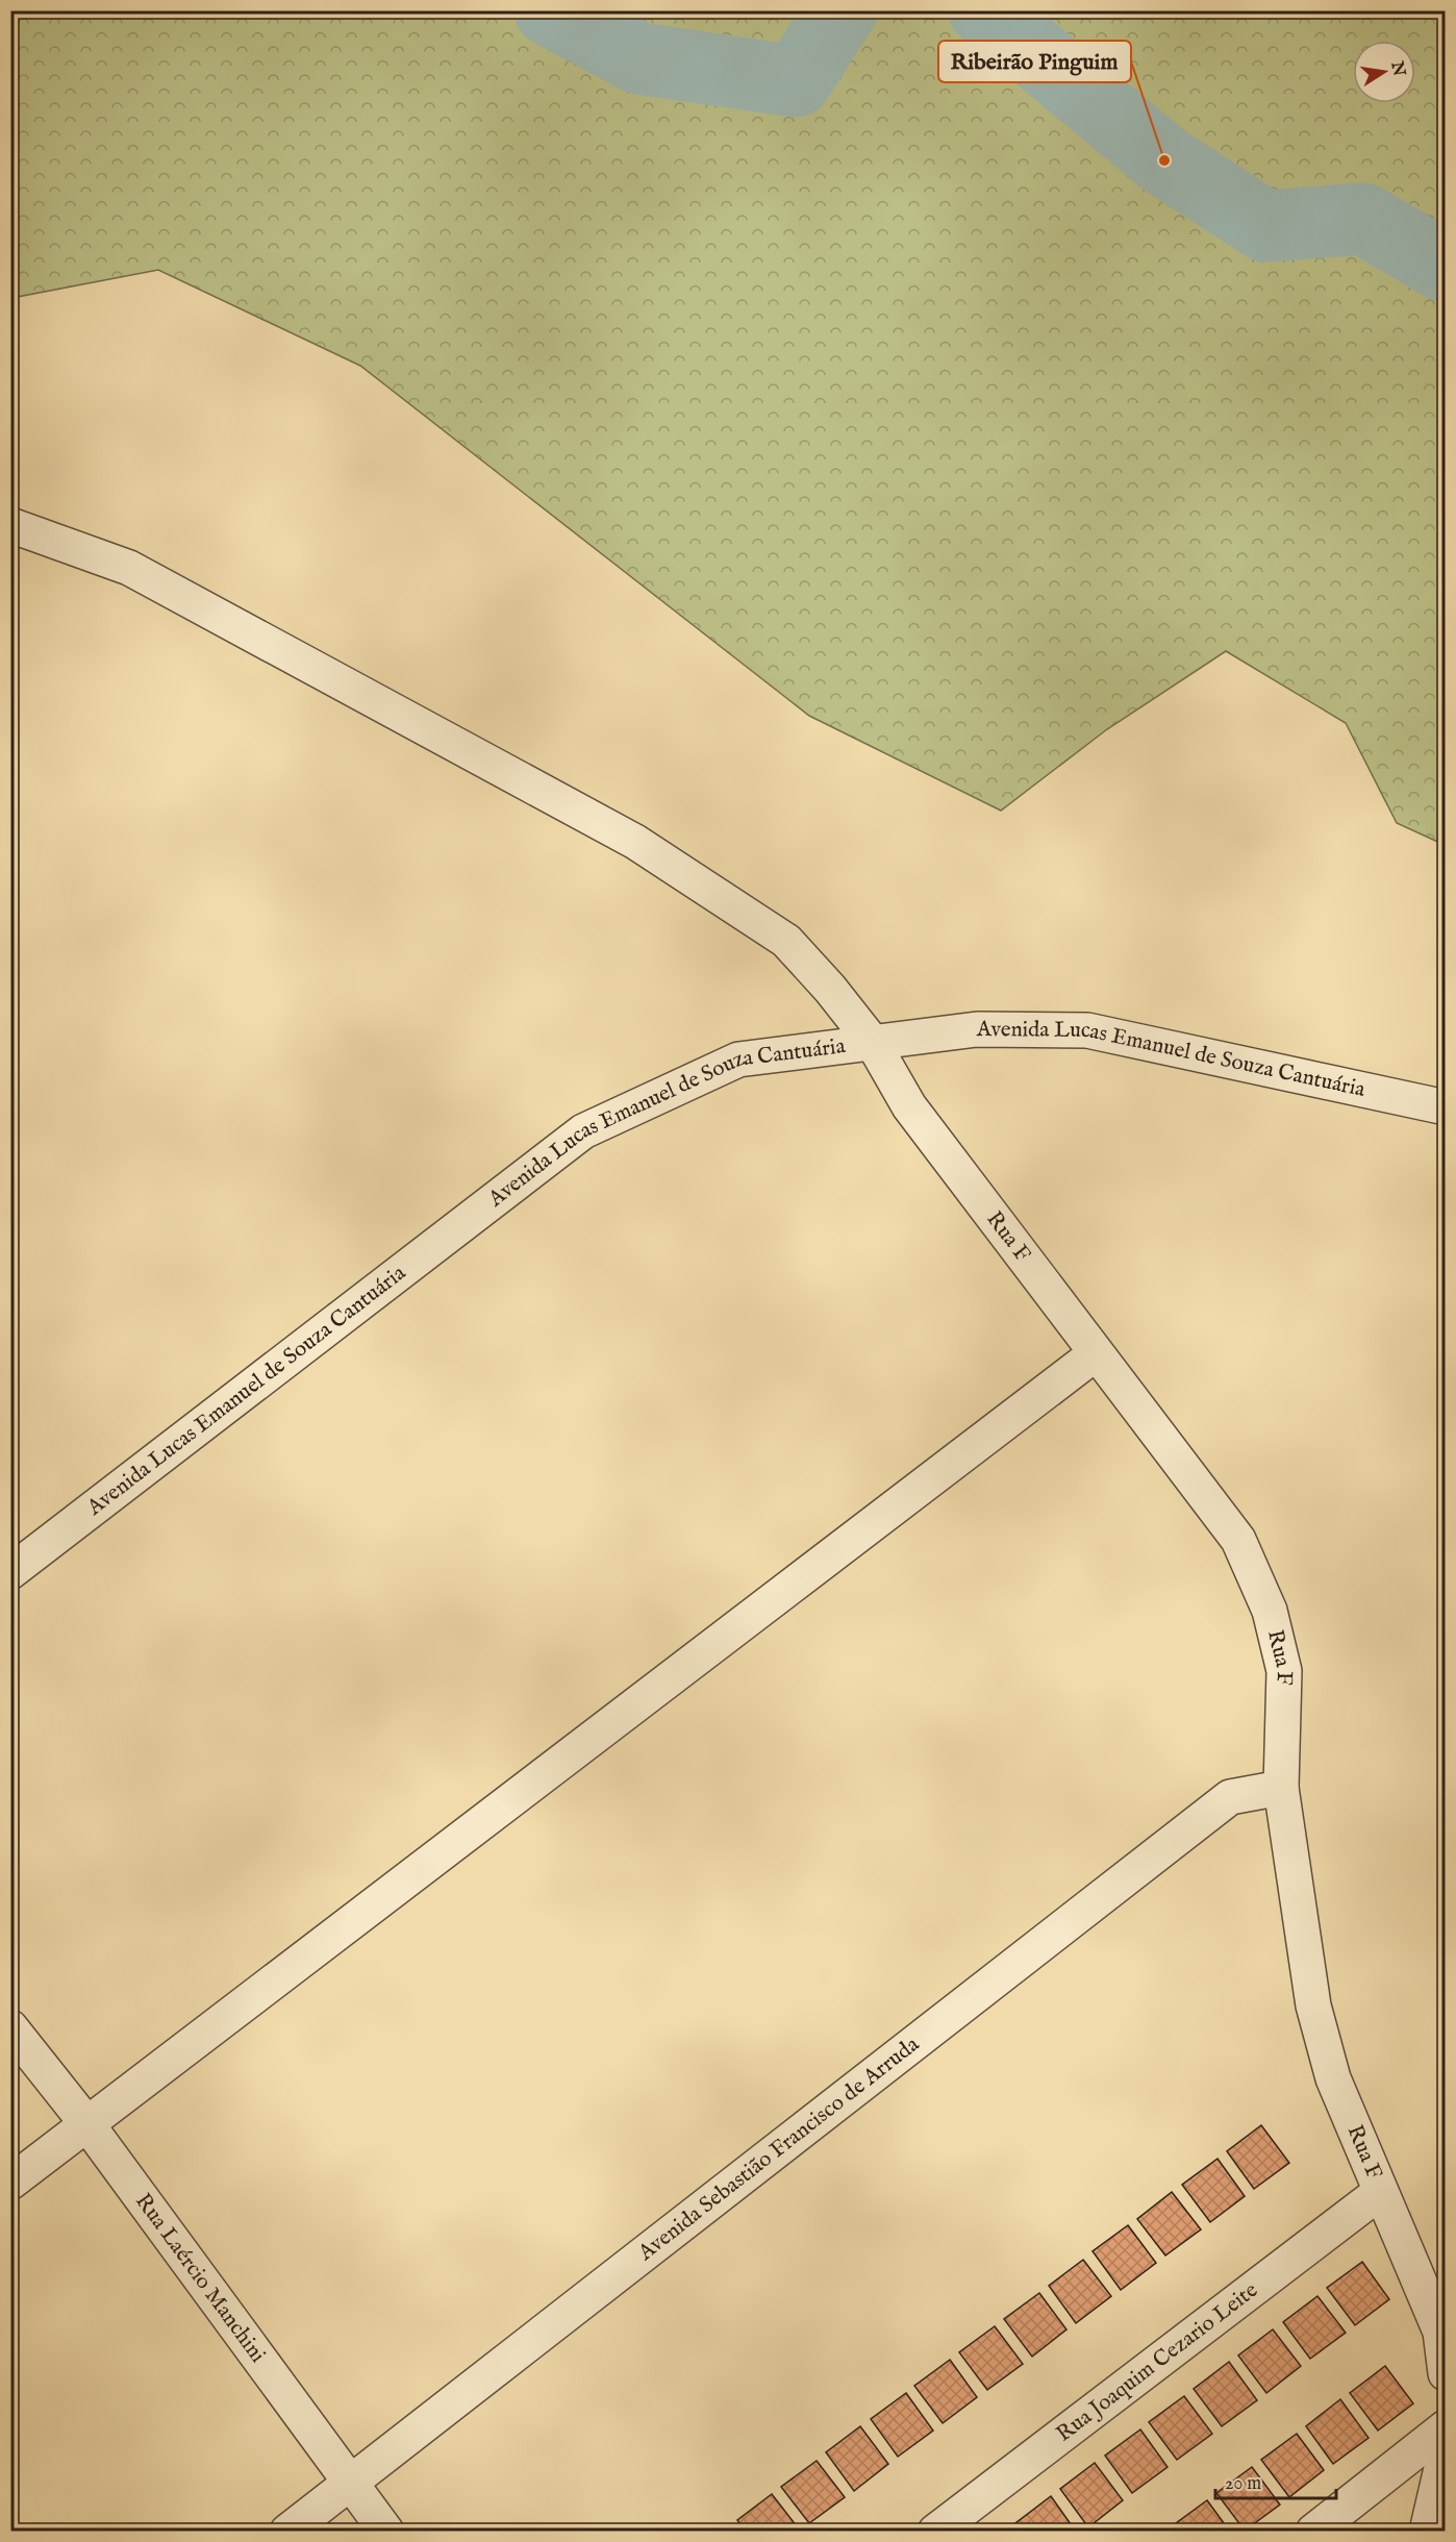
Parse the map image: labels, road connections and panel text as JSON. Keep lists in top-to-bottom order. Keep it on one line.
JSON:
{"streets":{"street":["Avenida Lucas Emanuel de Souza Cantuária","Rua F","Avenida Sebastião Francisco de Arruda","Rua Laércio Manchini","Rua Joaquim Cezario Leite"]},"crossings":[["Avenida Lucas Emanuel de Souza Cantuária","Rua F"],["Rua F","Avenida Sebastião Francisco de Arruda"],["Rua F","Rua Joaquim Cezario Leite"],["Avenida Sebastião Francisco de Arruda","Rua Laércio Manchini"]],"places":["Ribeirão Pinguim"],"scale_bar":"20 m","north":"right"}
